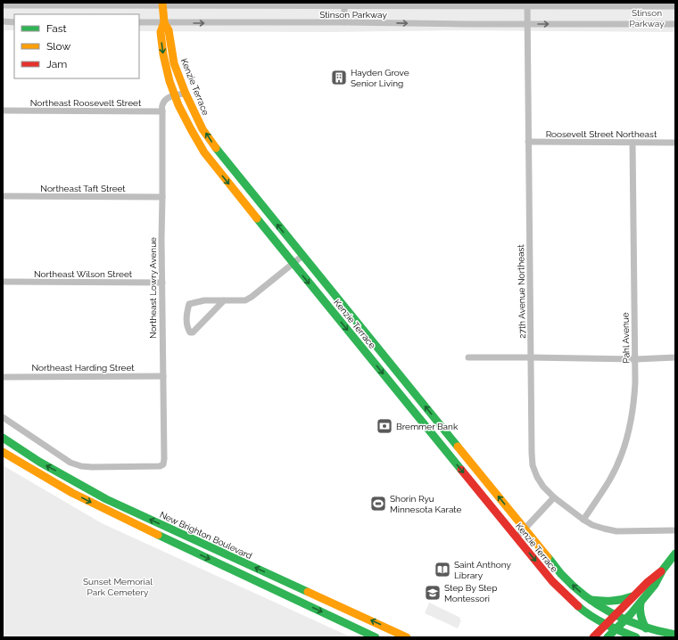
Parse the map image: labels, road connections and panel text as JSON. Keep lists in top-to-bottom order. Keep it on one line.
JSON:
{"streets":{"main road":["Kenzie Terrace","New Brighton Boulevard"],"street":["Stinson Parkway","Northeast Roosevelt Street","Roosevelt Street Northeast","Northeast Taft Street","Northeast Wilson Street","Northeast Lowry Avenue","27th Avenue Northeast","Pahl Avenue","Northeast Harding Street"]},"crossings":[["Stinson Parkway","Kenzie Terrace"],["Stinson Parkway","27th Avenue Northeast"],["Northeast Roosevelt Street","Northeast Lowry Avenue"],["Roosevelt Street Northeast","27th Avenue Northeast"],["Roosevelt Street Northeast","Pahl Avenue"],["Northeast Taft Street","Northeast Lowry Avenue"],["Northeast Wilson Street","Northeast Lowry Avenue"],["Northeast Lowry Avenue","Northeast Harding Street"],["27th Avenue Northeast","Pahl Avenue"]],"parks":["Stinson Parkway","Sunset Memorial Park Cemetery"],"places":{"building":["Hayden Grove Senior Living"],"bank":["Bremmer Bank"],"sports":["Shorin Ryu Minnesota Karate"],"library":["Saint Anthony Library"],"school or university":["Step By Step Montessori"]},"legend":["Fast","Slow","Jam"]}
